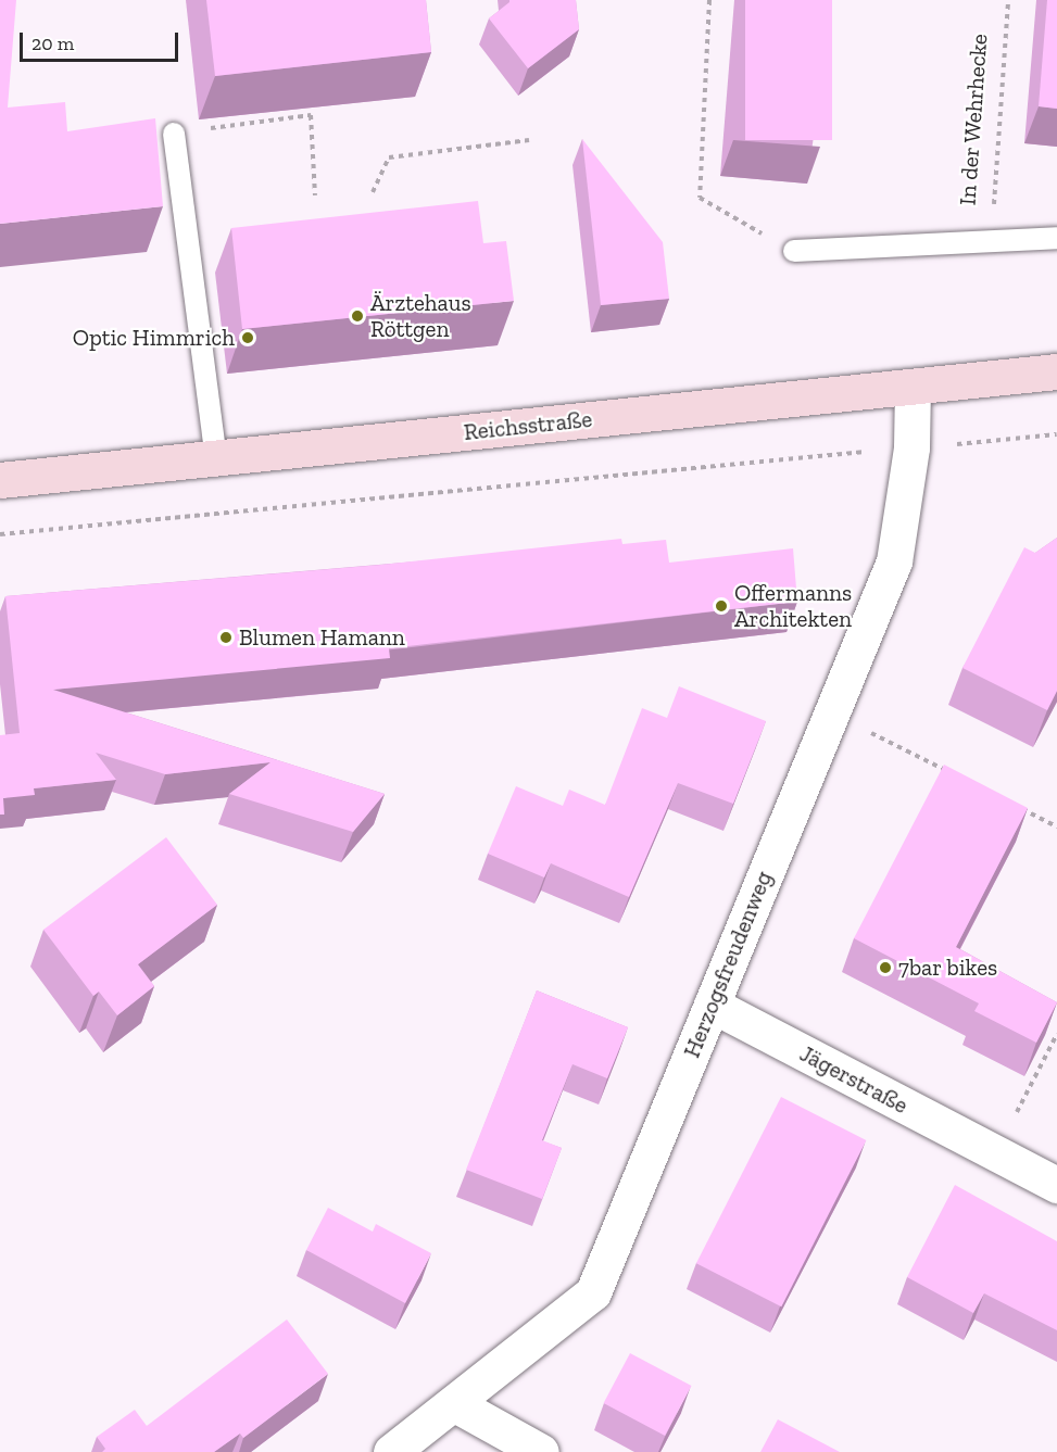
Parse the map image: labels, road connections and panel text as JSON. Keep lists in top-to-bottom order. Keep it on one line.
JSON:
{"streets":{"main road":["Reichsstraße"],"street":["Herzogsfreudenweg","Jägerstraße"],"path":["In der Wehrhecke"]},"crossings":[["Reichsstraße","Herzogsfreudenweg"],["Herzogsfreudenweg","Jägerstraße"]],"places":["Ärztehaus Röttgen","Optic Himmrich","Offermanns Architekten","Blumen Hamann","7bar bikes"],"scale_bar":"20 m"}
